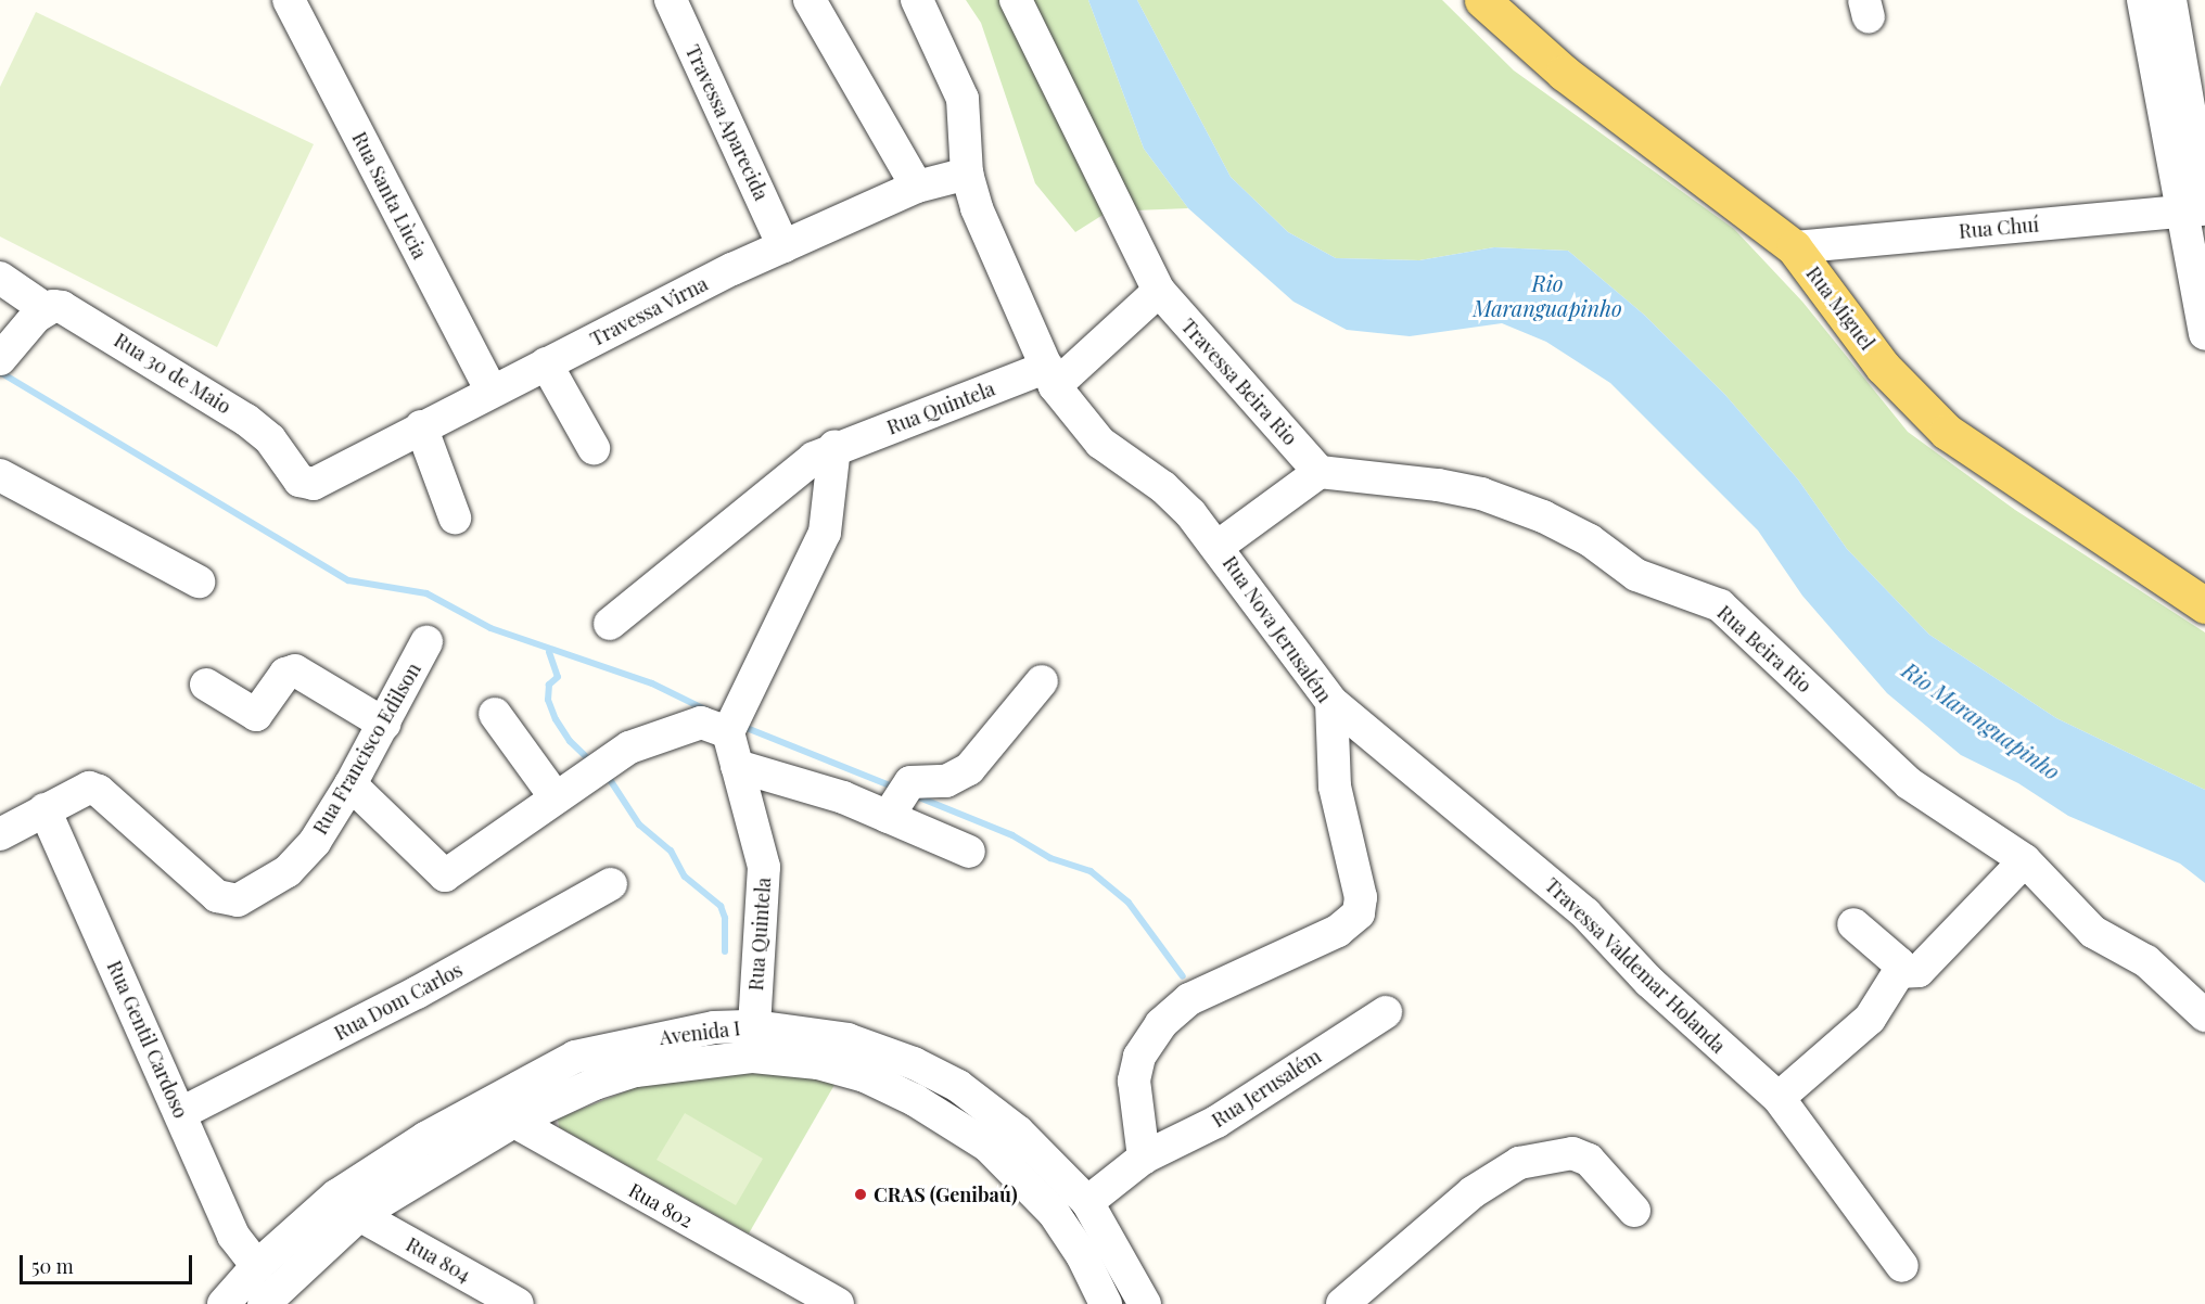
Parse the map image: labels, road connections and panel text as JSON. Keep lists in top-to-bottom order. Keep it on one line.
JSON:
{"streets":{"main road":["Rua Miguel"],"street":["Travessa Aparecida","Rua Santa Lùcia","Rua Chuí","Travessa Virna","Rua 30 de Maio","Travessa Beira Rio","Rua Quintela","Rua Nova Jerusalém","Rua Beira Rio","Rua Francisco Edilson","Travessa Valdemar Holanda","Rua Dom Carlos","Avenida I","Rua Gentil Cardoso","Rua Jerusalém","Rua 802","Rua 804"]},"crossings":[["Travessa Aparecida","Travessa Virna"],["Rua Santa Lùcia","Travessa Virna"],["Rua Chuí","Rua Miguel"],["Travessa Virna","Rua 30 de Maio"],["Travessa Virna","Rua Nova Jerusalém"],["Travessa Beira Rio","Rua Beira Rio"],["Rua Quintela","Rua Nova Jerusalém"],["Rua Quintela","Avenida I"],["Rua Nova Jerusalém","Travessa Valdemar Holanda"],["Rua Nova Jerusalém","Rua Jerusalém"],["Rua Francisco Edilson","Rua Gentil Cardoso"],["Rua Dom Carlos","Rua Gentil Cardoso"],["Avenida I","Rua Gentil Cardoso"],["Avenida I","Rua 802"],["Avenida I","Rua 804"]],"water":["Rio Maranguapinho"],"places":["CRAS (Genibaú)"],"scale_bar":"50 m"}
